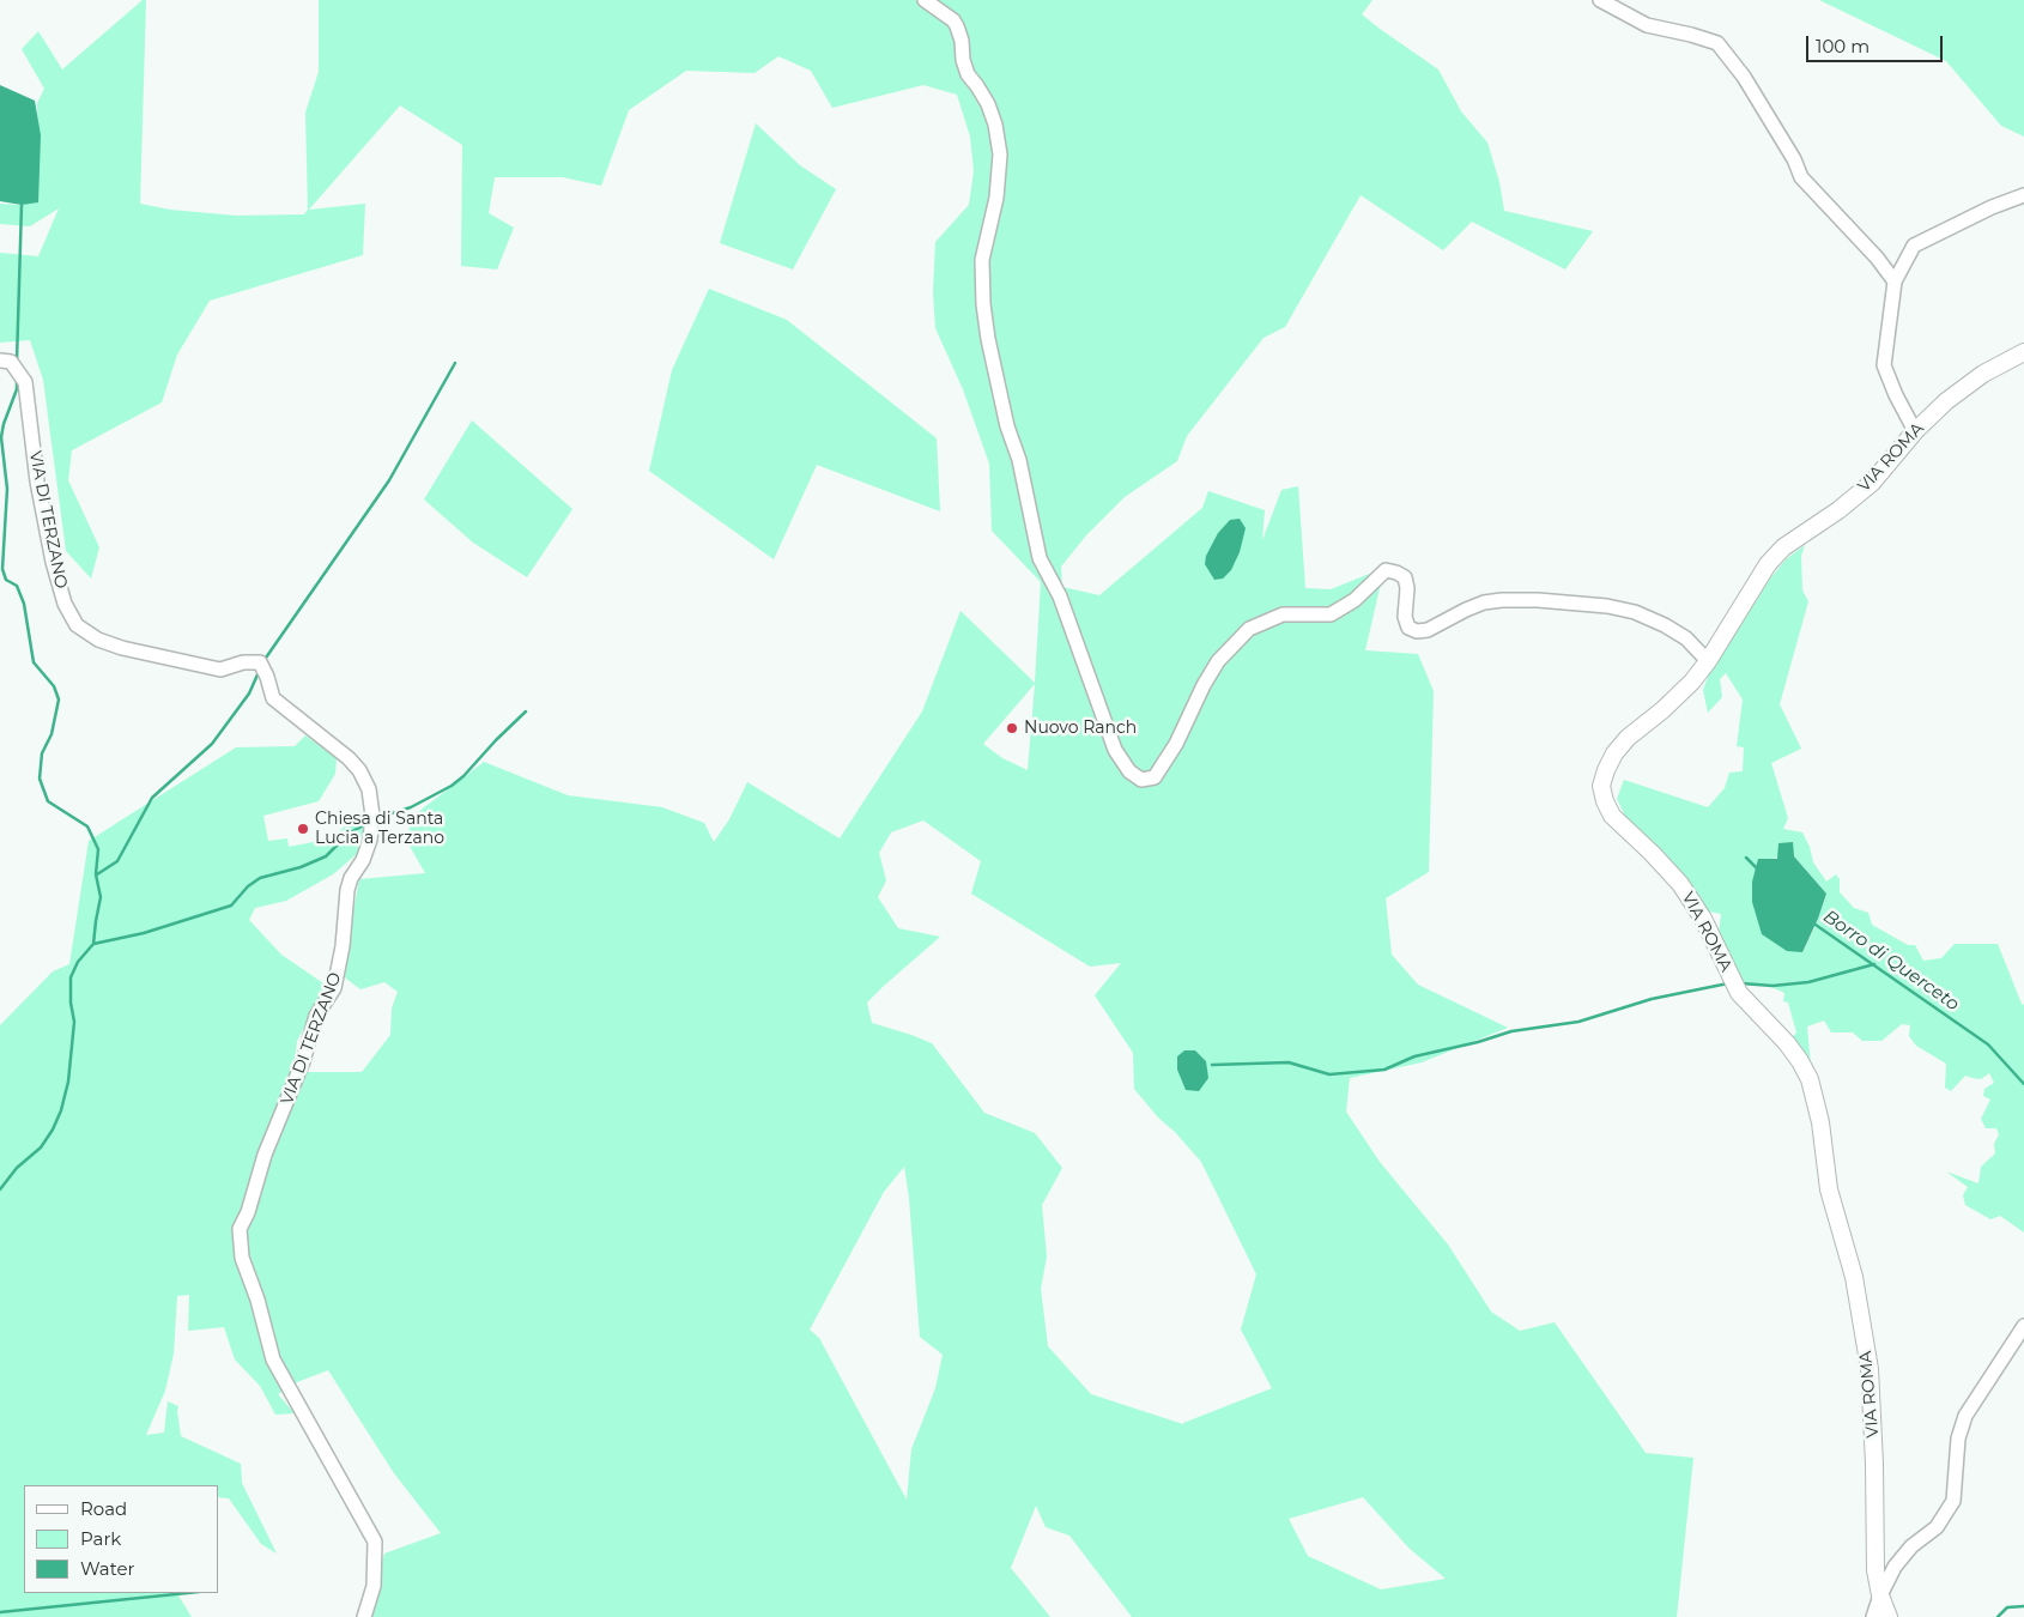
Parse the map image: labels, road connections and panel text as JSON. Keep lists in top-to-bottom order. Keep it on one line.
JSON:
{"streets":{"main road":["VIA ROMA"],"street":["VIA DI TERZANO"]},"water":["Borro di Querceto"],"places":["Nuovo Ranch","Chiesa di Santa Lucia a Terzano"],"legend":["Road","Park","Water"],"scale_bar":"100 m"}
